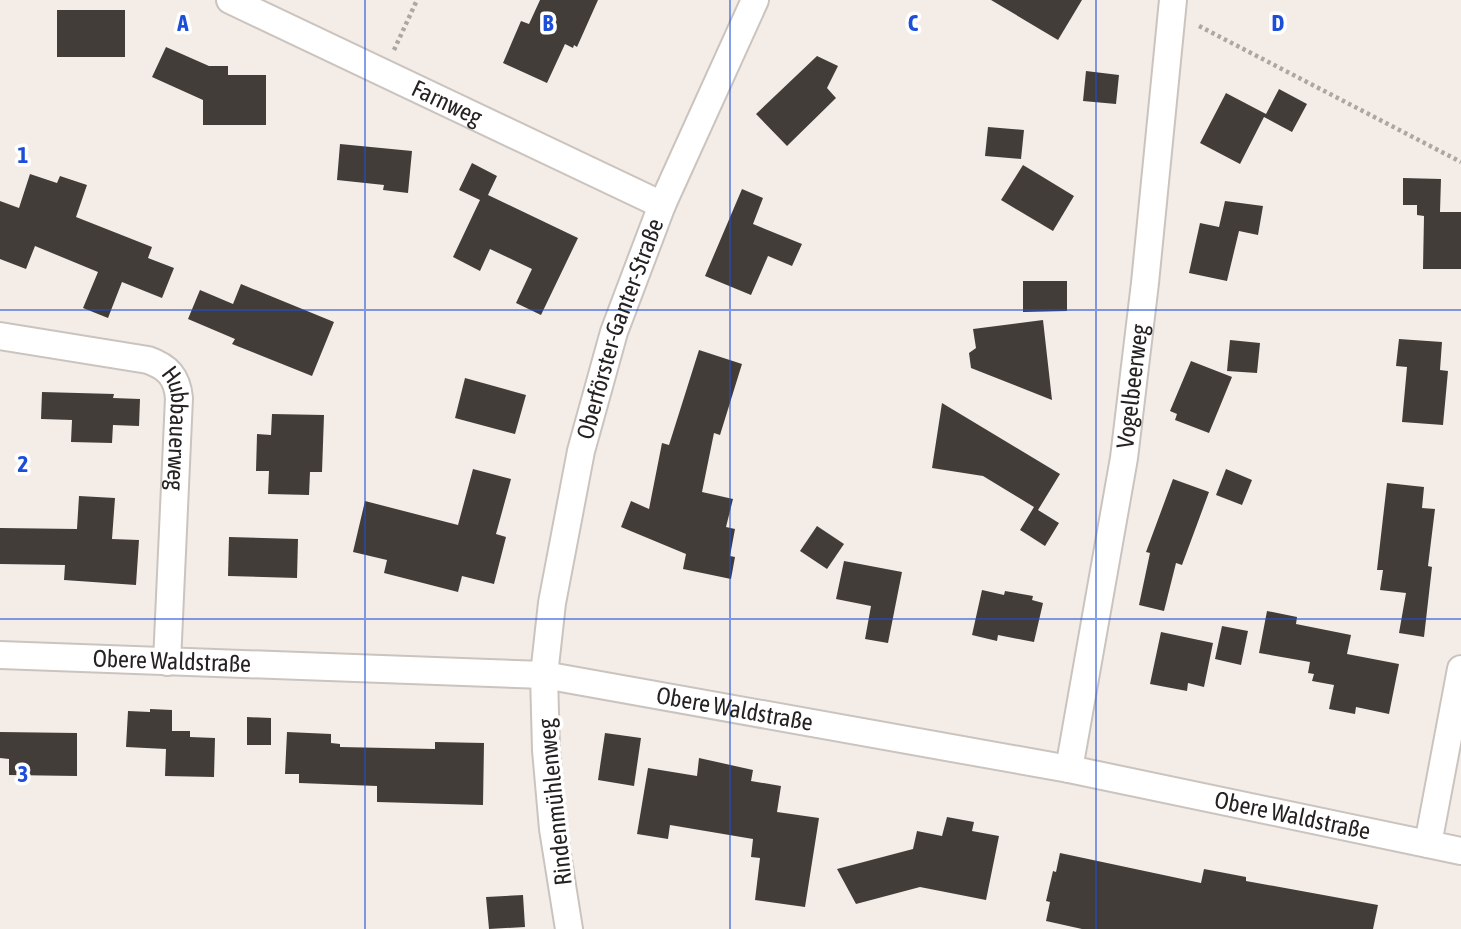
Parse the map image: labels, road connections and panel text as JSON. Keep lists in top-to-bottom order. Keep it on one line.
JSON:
{"streets":{"street":["Farnweg","Oberförster-Ganter-Straße","Vogelbeerweg","Hubbauerweg","Obere Waldstraße","Rindenmühlenweg"]},"crossings":[["Farnweg","Oberförster-Ganter-Straße"],["Oberförster-Ganter-Straße","Obere Waldstraße"],["Oberförster-Ganter-Straße","Rindenmühlenweg"],["Vogelbeerweg","Obere Waldstraße"],["Hubbauerweg","Obere Waldstraße"],["Obere Waldstraße","Rindenmühlenweg"]],"grid":{"columns":["A","B","C","D"],"rows":["1","2","3"]}}
